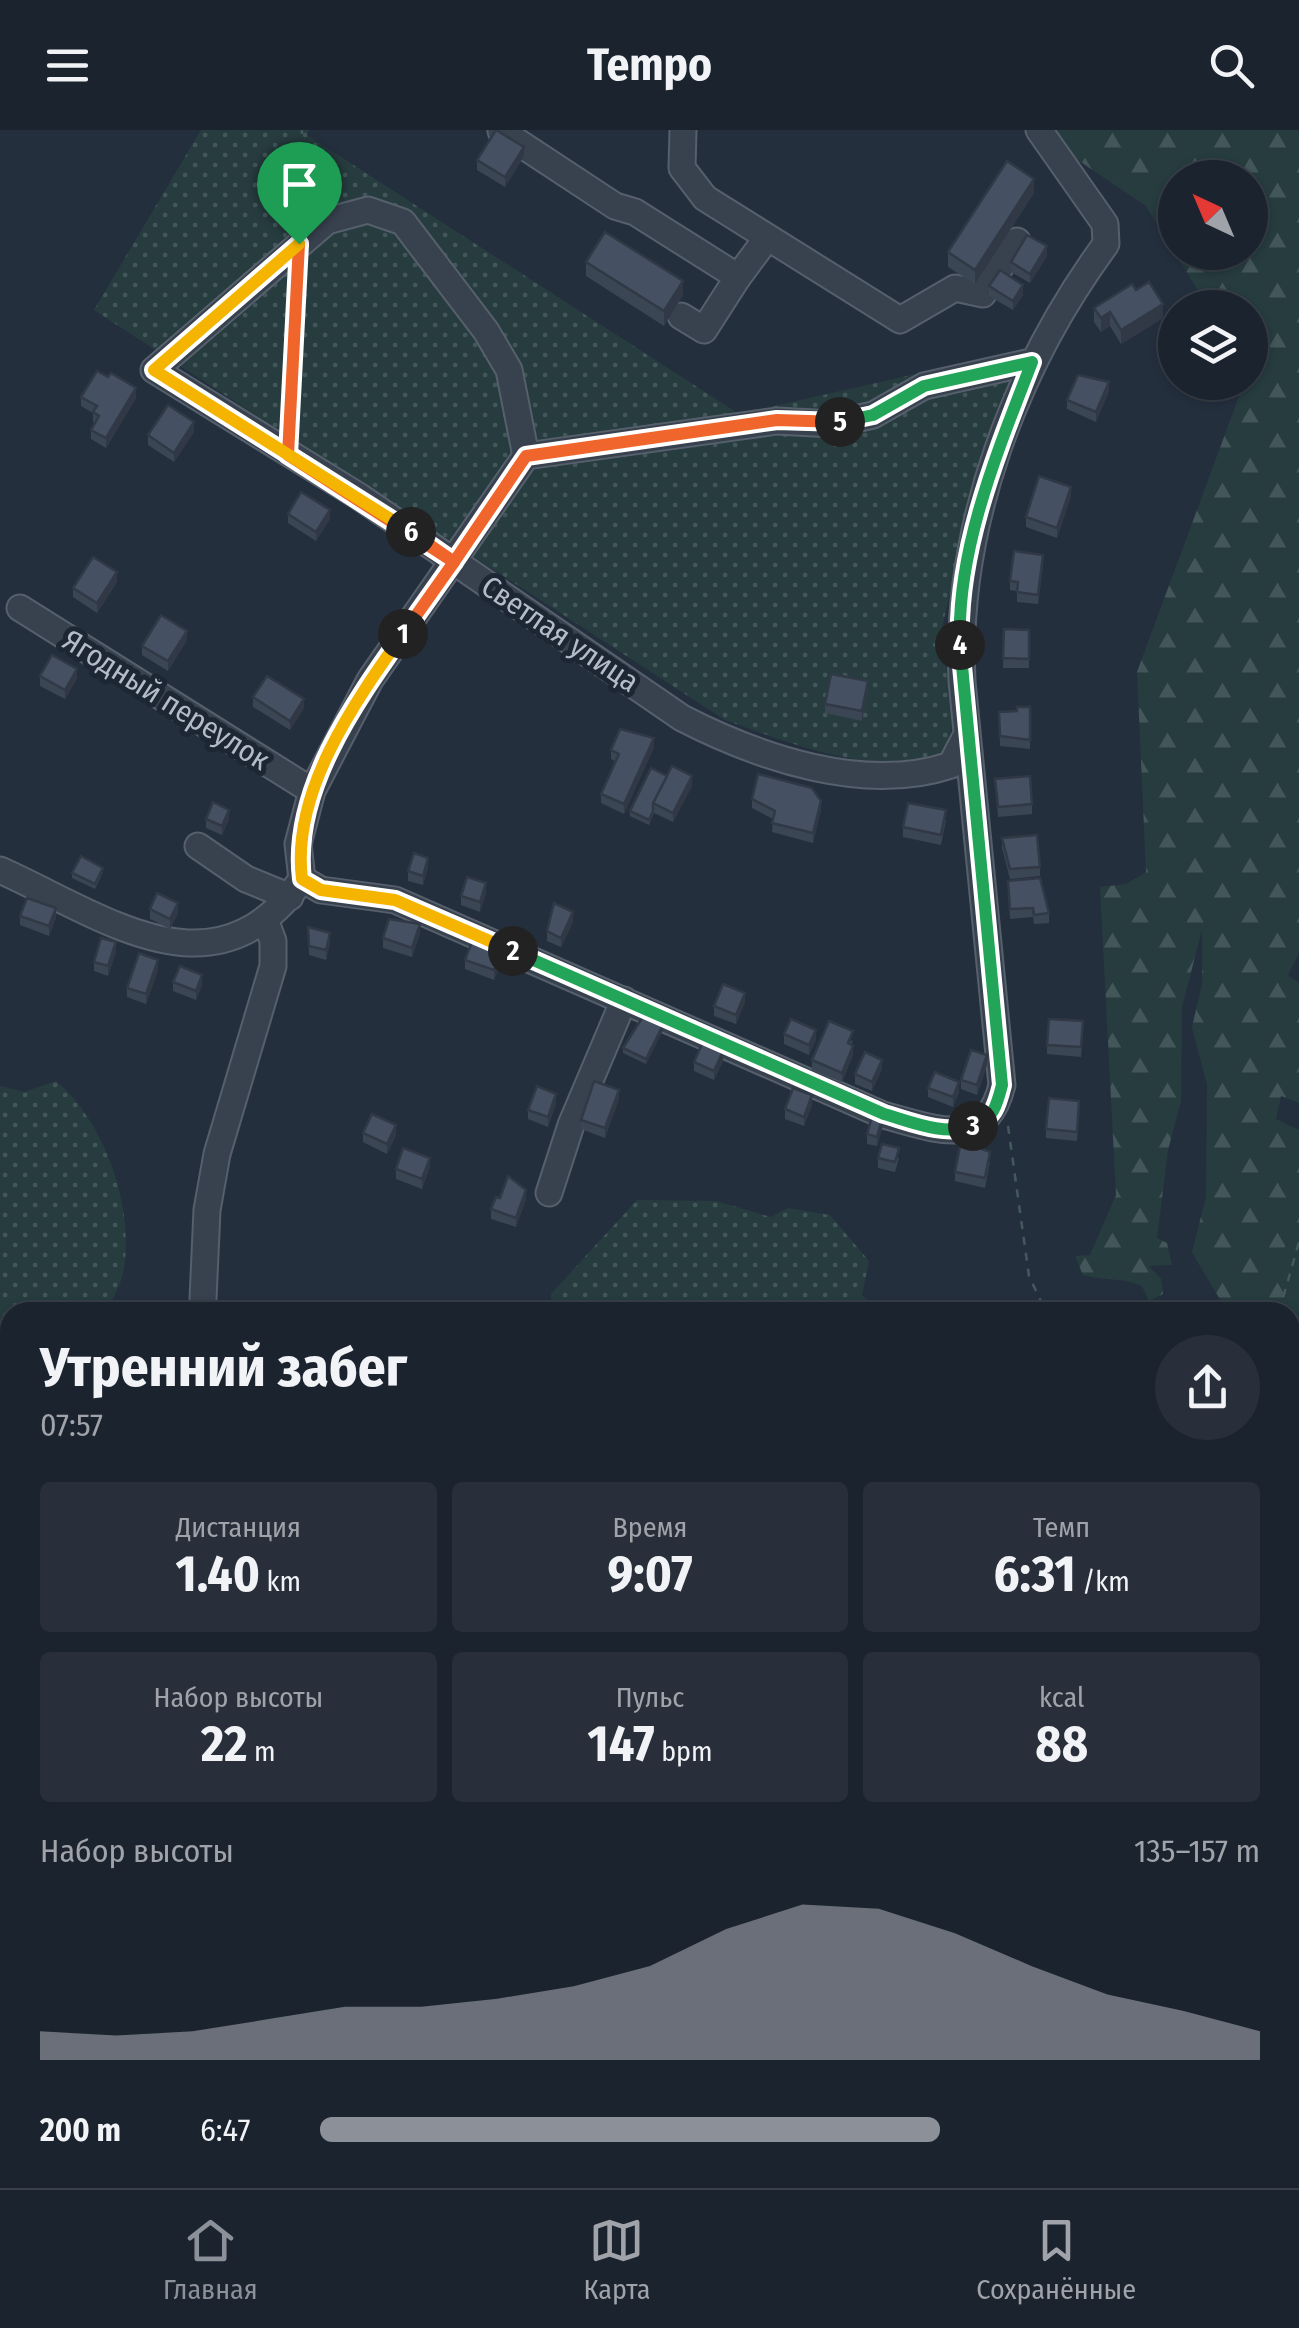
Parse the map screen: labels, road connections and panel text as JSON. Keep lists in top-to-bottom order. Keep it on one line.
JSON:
{"streets":{"street":["Светлая улица","Ягодный переулок"]},"north":"top left","page":{"header":"Tempo","pins":["5","6","1","4","2","3"],"heading":["Утренний забег","07:57"],"stats":[["Дистанция","1.40 km"],["Время","9:07"],["Темп","6:31 /km"],["Набор высоты","22 m"],["Пульс","147 bpm"],["kcal","88"]],"chart":["Набор высоты","135–157 m"],"list":[{"name":"200 m","note":"6:47"}],"tabs":["Главная","Карта","Сохранённые"]}}
